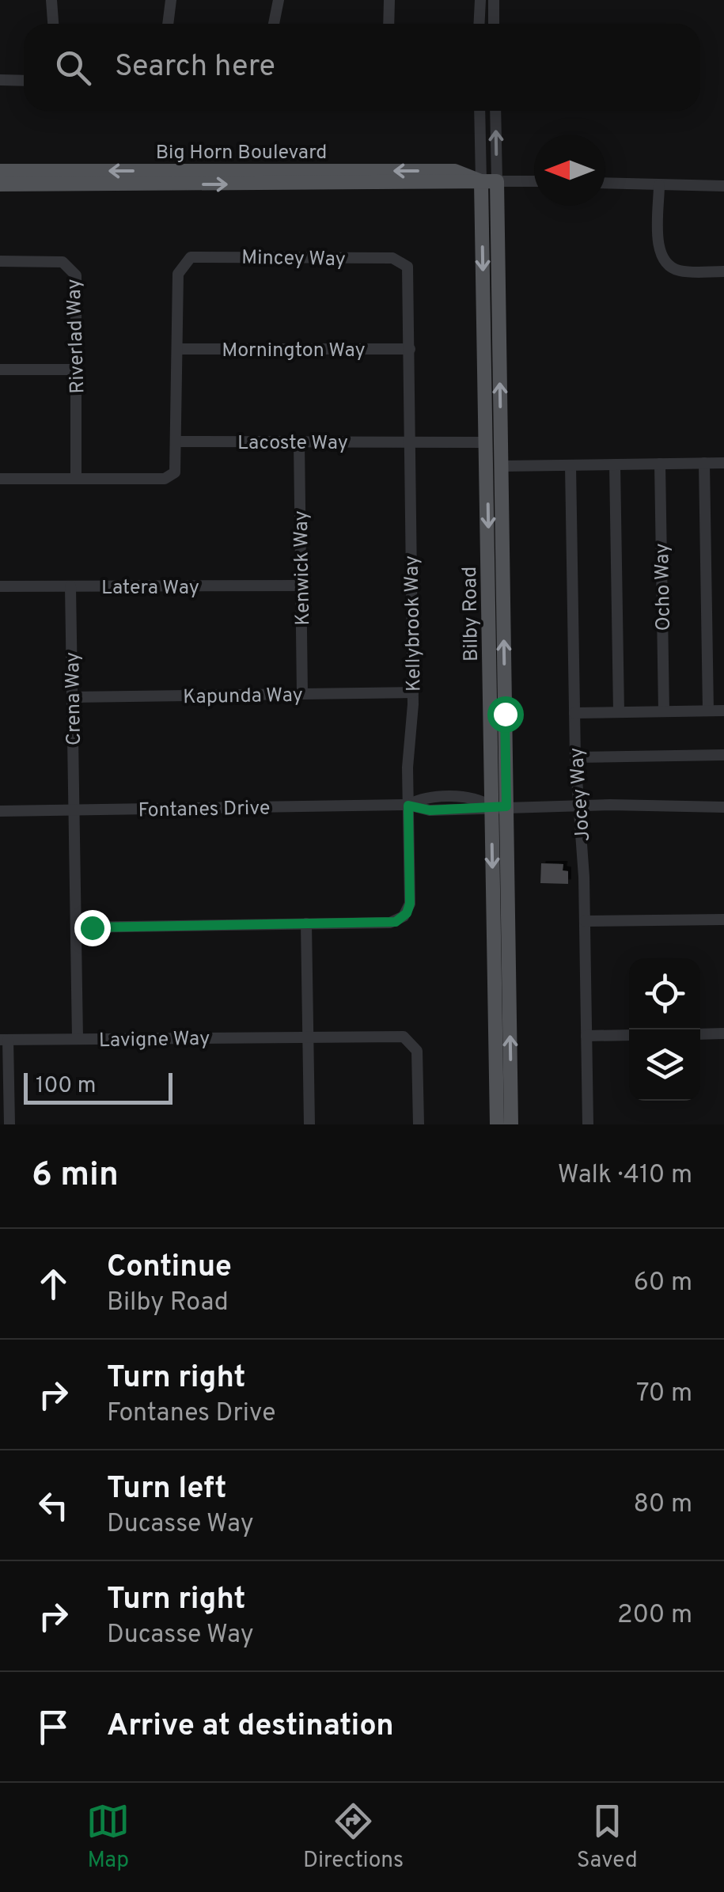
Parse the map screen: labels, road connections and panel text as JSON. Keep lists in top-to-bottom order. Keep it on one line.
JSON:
{"streets":{"main road":["Big Horn Boulevard","Bilby Road"],"street":["Mincey Way","Riverlad Way","Mornington Way","Lacoste Way","Kenwick Way","Latera Way","Ocho Way","Kellybrook Way","Kapunda Way","Crena Way","Jocey Way","Fontanes Drive","Lavigne Way"]},"crossings":[["Big Horn Boulevard","Bilby Road"],["Mincey Way","Riverlad Way"],["Mincey Way","Mornington Way"],["Mincey Way","Lacoste Way"],["Mincey Way","Kellybrook Way"],["Lacoste Way","Kenwick Way"],["Lacoste Way","Bilby Road"],["Lacoste Way","Kellybrook Way"],["Kenwick Way","Latera Way"],["Kenwick Way","Kapunda Way"],["Latera Way","Crena Way"],["Bilby Road","Fontanes Drive"],["Kellybrook Way","Kapunda Way"],["Kellybrook Way","Fontanes Drive"],["Kapunda Way","Crena Way"],["Crena Way","Fontanes Drive"],["Crena Way","Lavigne Way"],["Jocey Way","Fontanes Drive"]],"scale_bar":"100 m","north":"left","page":{"search":"Search here","scale":"100 m","heading":["6 min","Walk · 410 m"],"list":[["Continue","Bilby Road","60 m"],["Turn right","Fontanes Drive","70 m"],["Turn left","Ducasse Way","80 m"],["Turn right","Ducasse Way","200 m"],"Arrive at destination"],"nav":["Map","Directions","Saved"]}}
